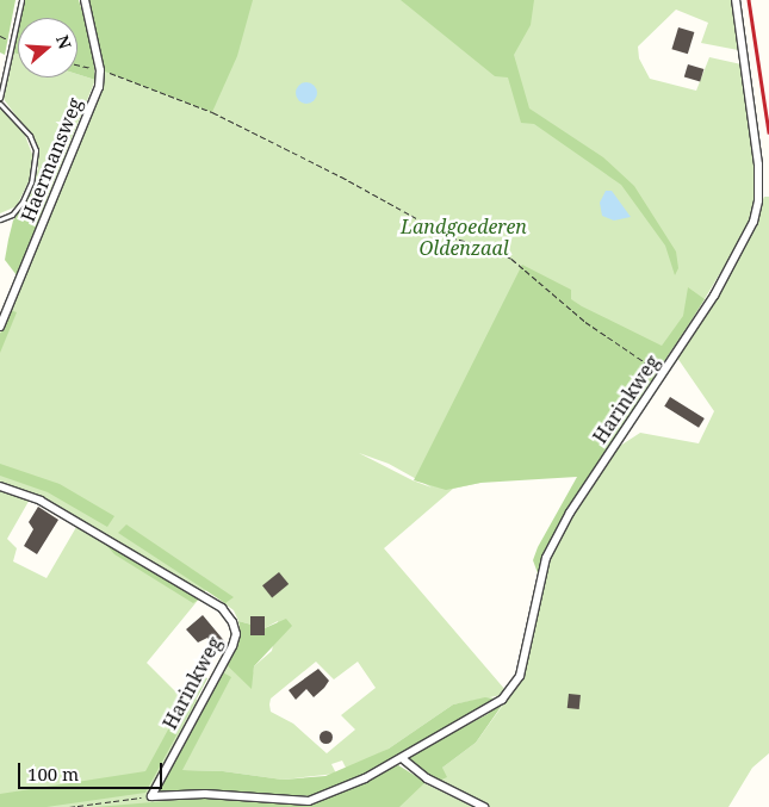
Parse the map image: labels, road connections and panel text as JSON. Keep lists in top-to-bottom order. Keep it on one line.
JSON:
{"streets":{"street":["Haermansweg","Harinkweg"]},"parks":["Landgoederen Oldenzaal"],"scale_bar":"100 m","north":"right"}
